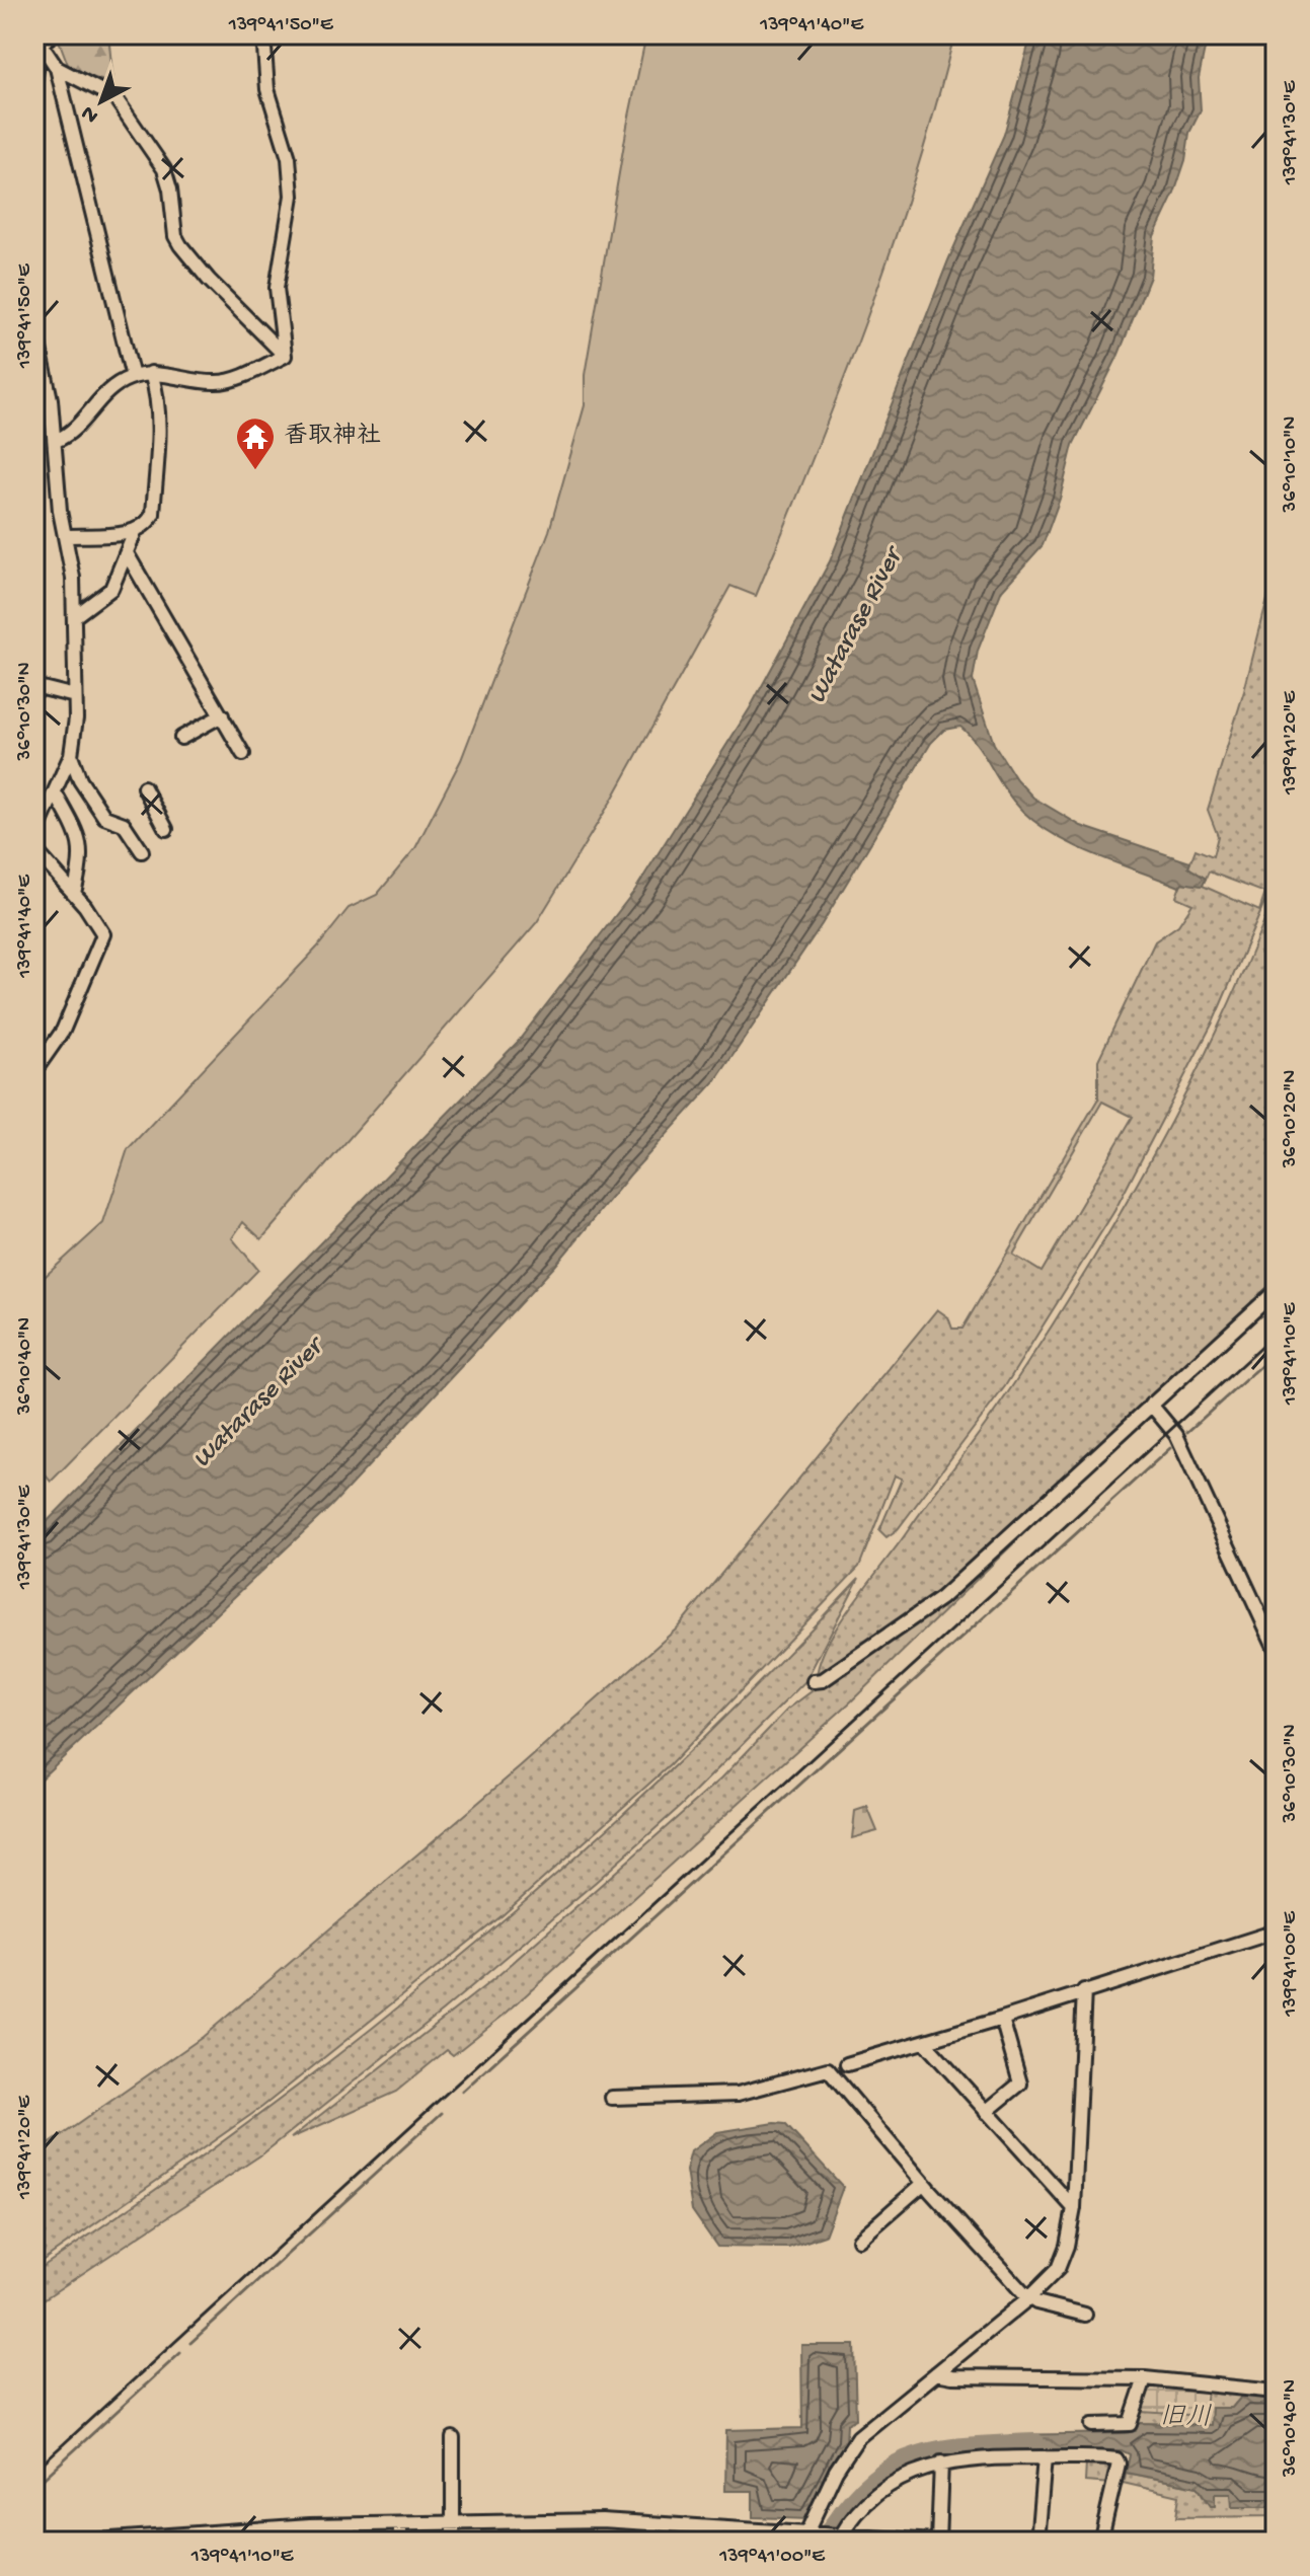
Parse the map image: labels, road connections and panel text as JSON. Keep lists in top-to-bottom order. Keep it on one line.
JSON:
{"water":["Watarase River","旧川"],"places":{"temple":["香取神社"]},"north":"bottom left","coordinates":["139°41'50\"E","139°41'40\"E","139°41'30\"E","36°10'10\"N","36°10'30\"N","139°41'20\"E","36°10'20\"N","139°41'10\"E","36°10'40\"N","139°41'00\"E"]}
